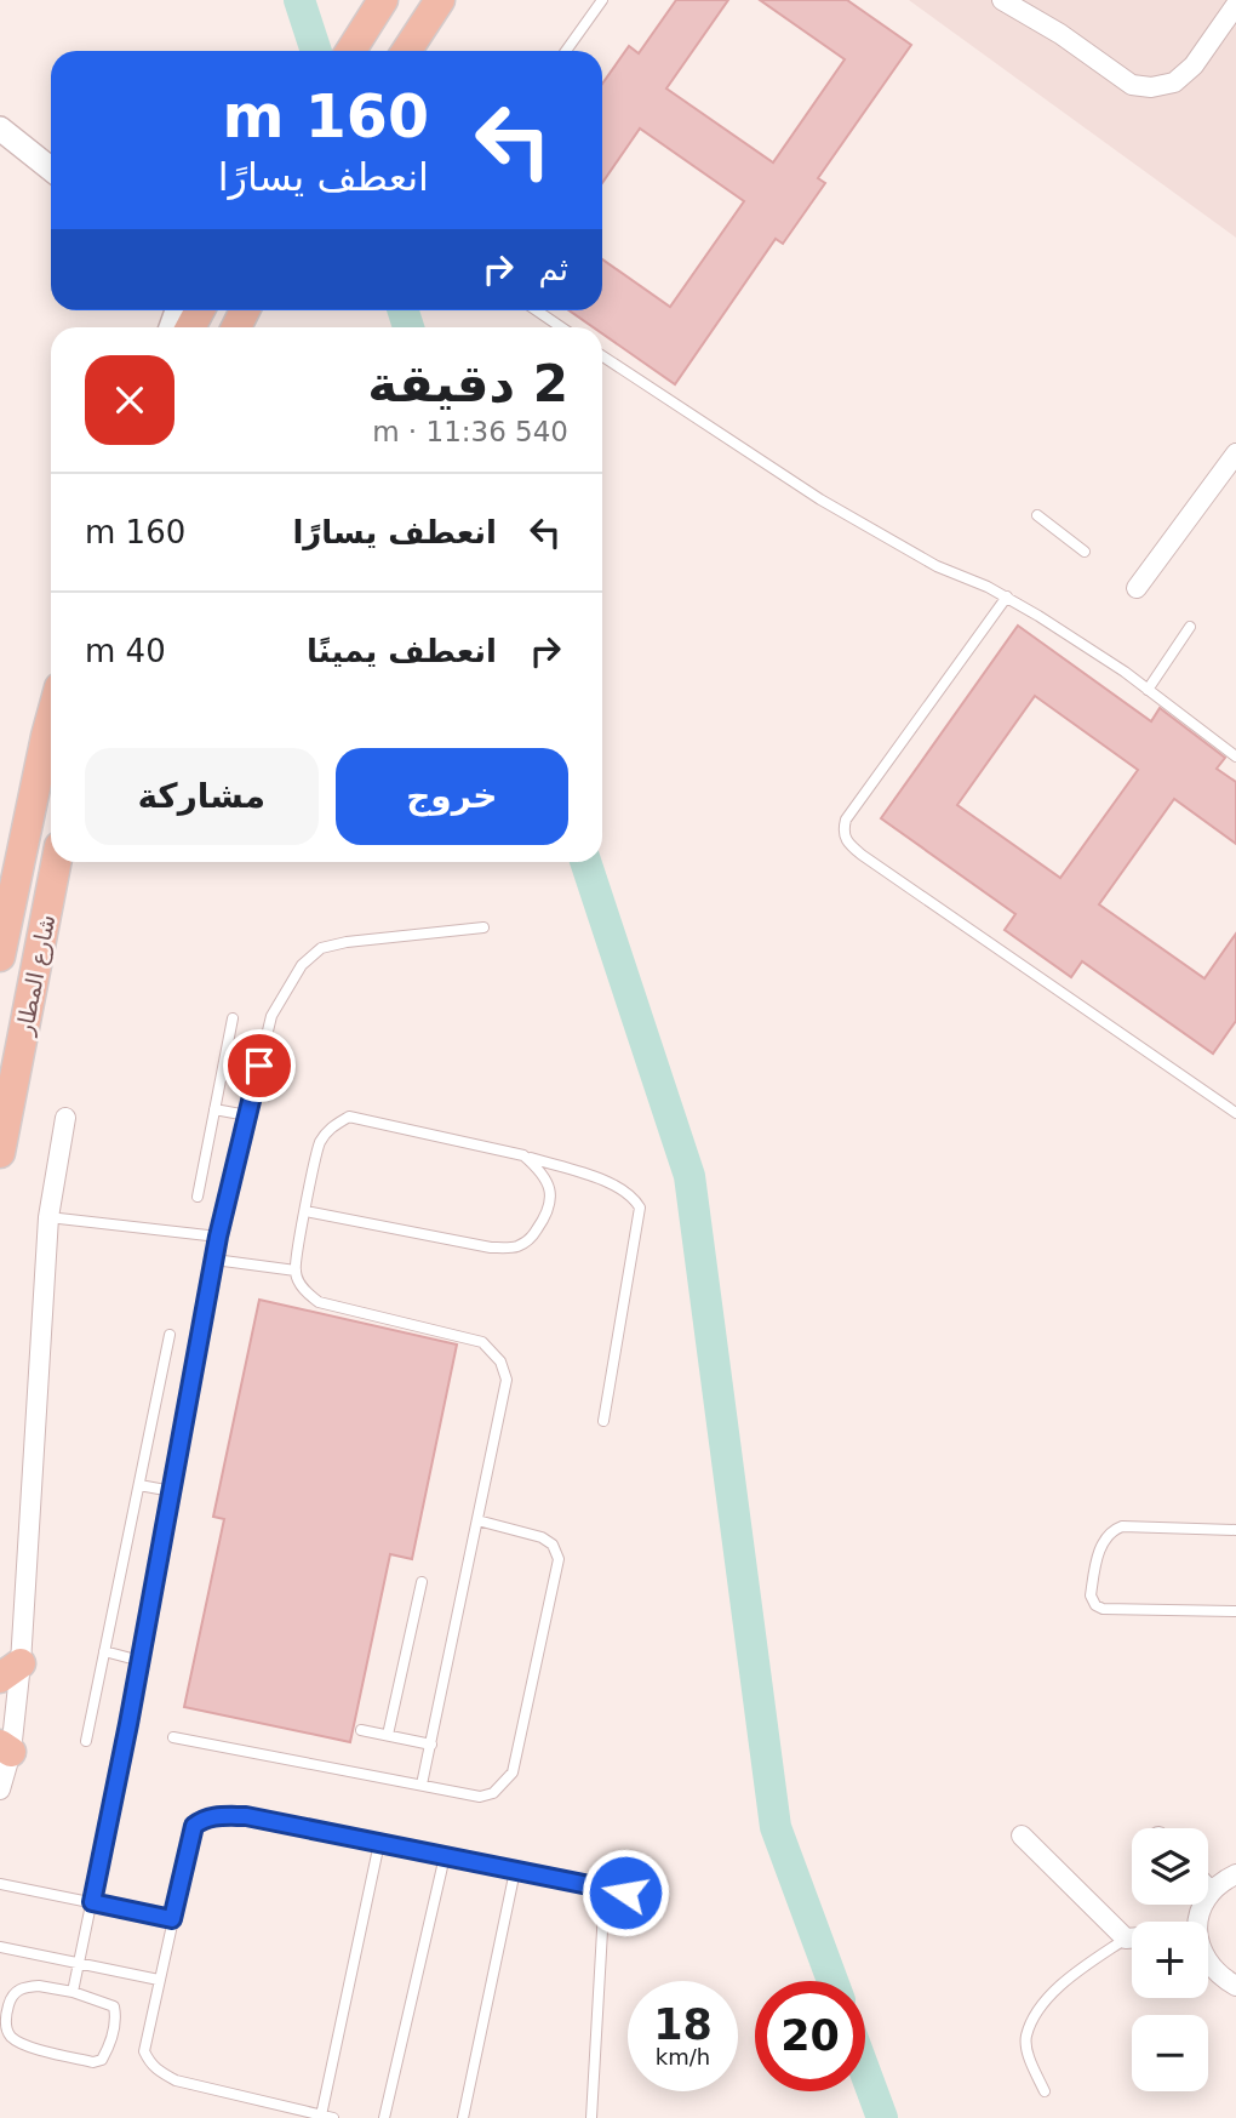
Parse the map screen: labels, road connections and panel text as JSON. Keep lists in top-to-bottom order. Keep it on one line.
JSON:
{"streets":{"main road":["شارع المطار"]},"page":{"turn":["160 m","انعطف يسارًا"],"then":"ثم","heading":["2 دقيقة","540 m · 11:36"],"list":[{"name":"انعطف يسارًا","value":"160 m"},{"name":"انعطف يمينًا","value":"40 m"}],"buttons":["خروج","مشاركة"],"map_buttons":["+","−"],"speed":"18 km/h","limit":"20"}}
